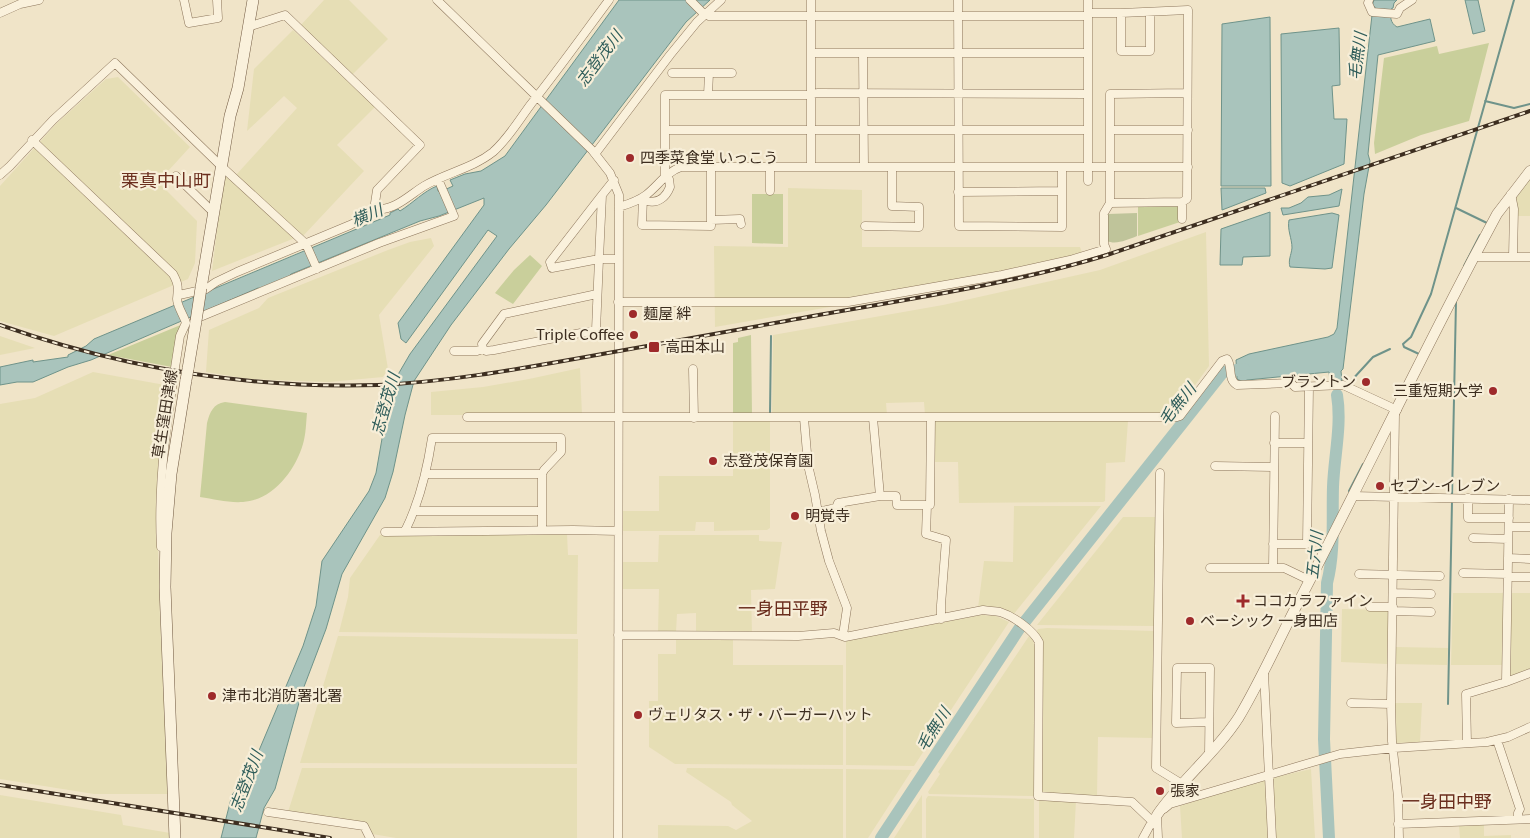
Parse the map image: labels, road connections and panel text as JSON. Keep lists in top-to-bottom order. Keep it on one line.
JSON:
{"streets":{"main road":["草生窪田津線"]},"districts":["栗真中山町","一身田平野","一身田中野"],"water":["毛無川","志登茂川","横川","五六川"],"places":{"other":["四季菜食堂 いっこう","麺屋 絆","Triple Coffee","ブラントン","三重短期大学","志登茂保育園","セブン-イレブン","明覚寺","ベーシック 一身田店","津市北消防署北署","ヴェリタス・ザ・バーガーハット","張家"],"transit":["高田本山"],"health":["ココカラファイン"]}}
